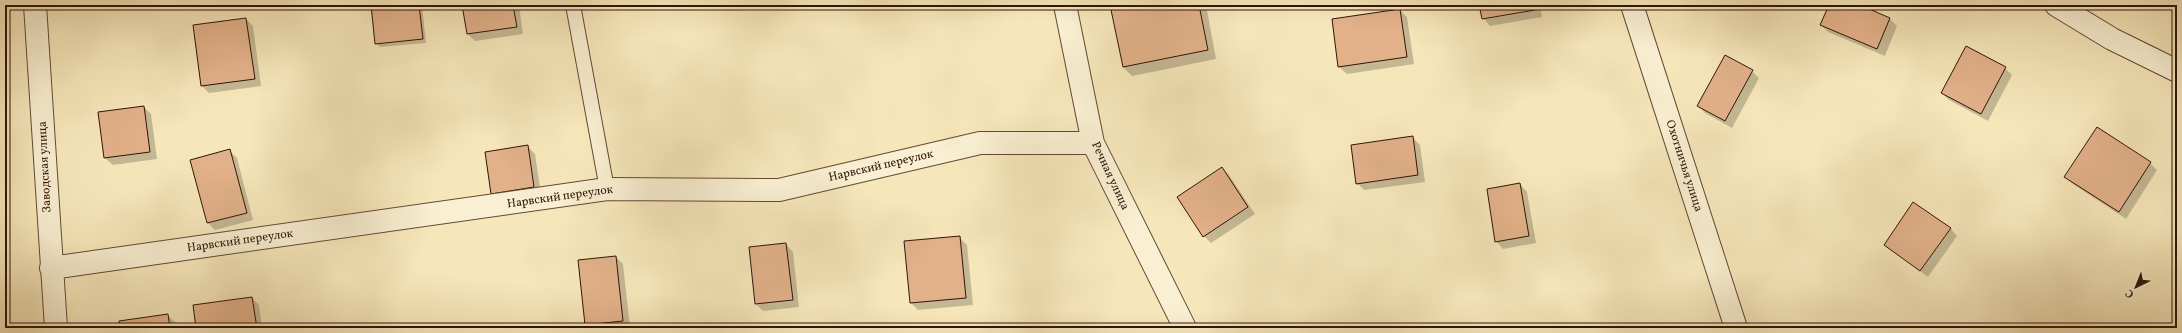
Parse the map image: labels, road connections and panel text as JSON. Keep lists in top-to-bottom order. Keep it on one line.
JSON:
{"streets":{"street":["Нарвский переулок","Охотничья улица","Заводская улица","Речная улица"]},"crossings":[["Нарвский переулок","Заводская улица"],["Нарвский переулок","Речная улица"]],"north":"bottom left"}
